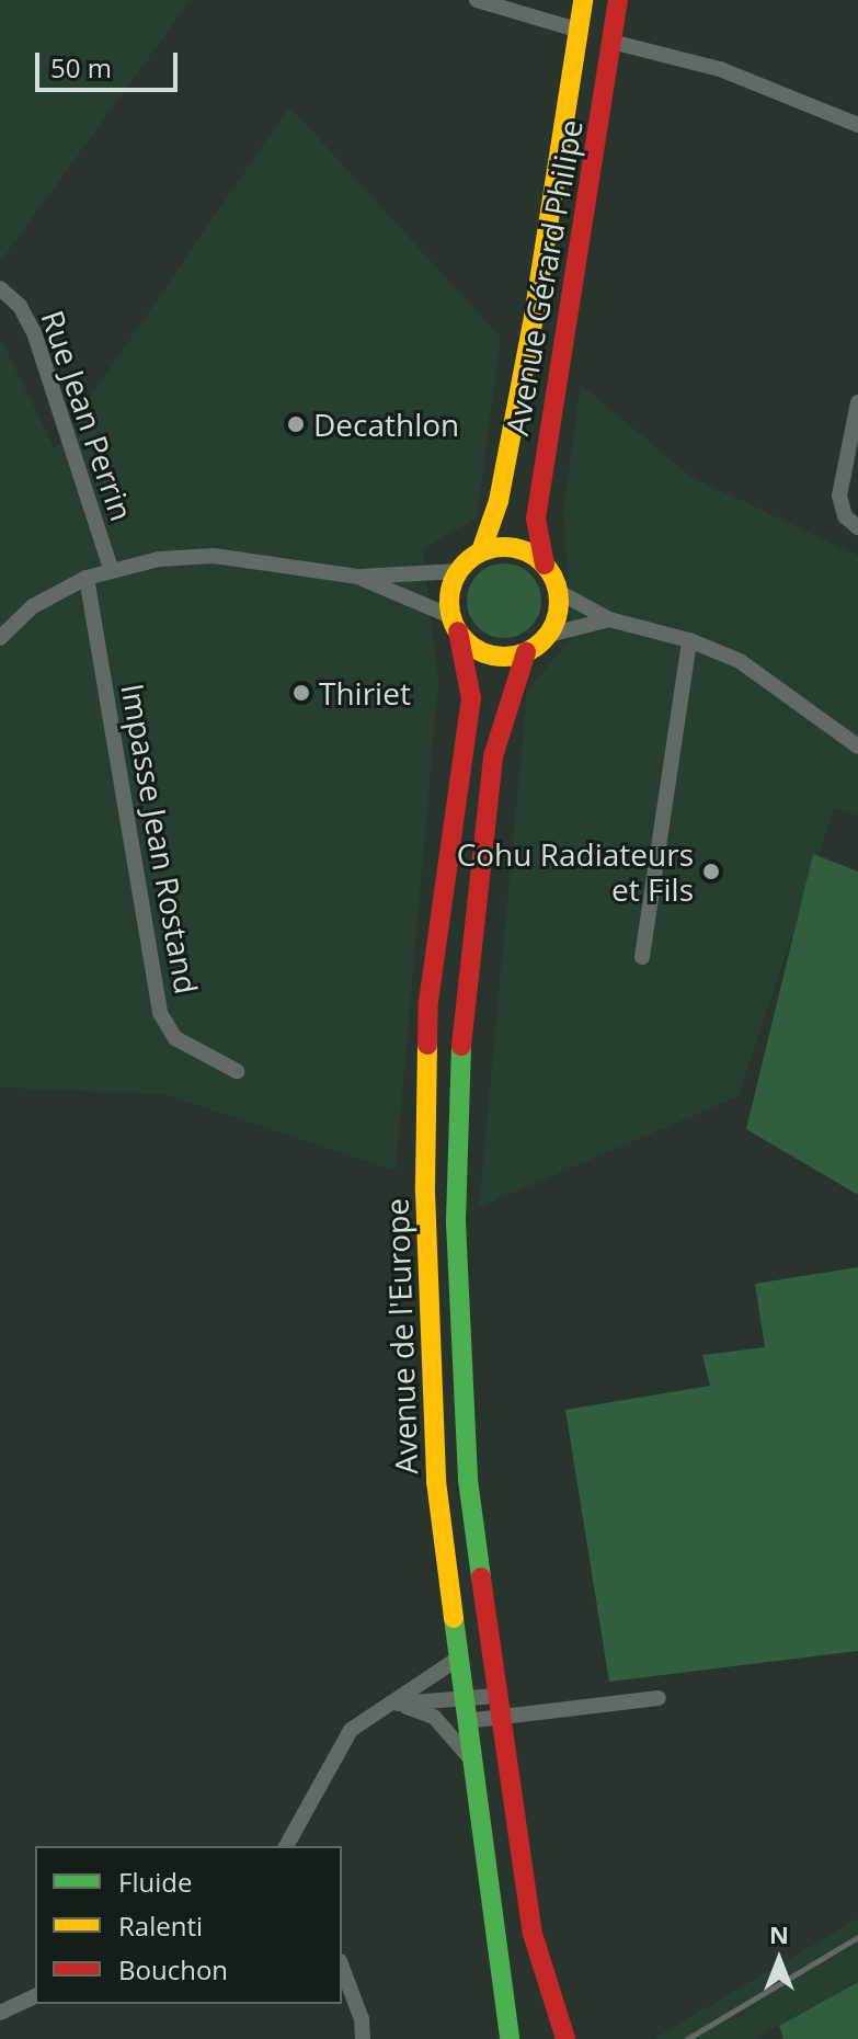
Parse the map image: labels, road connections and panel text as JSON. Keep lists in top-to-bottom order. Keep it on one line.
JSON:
{"streets":{"main road":["Avenue Gérard Philipe","Avenue de l'Europe"],"street":["Rue Jean Perrin","Impasse Jean Rostand"]},"crossings":[["Avenue Gérard Philipe","Avenue de l'Europe"]],"places":["Decathlon","Thiriet","Cohu Radiateurs et Fils"],"legend":["Fluide","Ralenti","Bouchon"],"scale_bar":"50 m","north":"top"}
